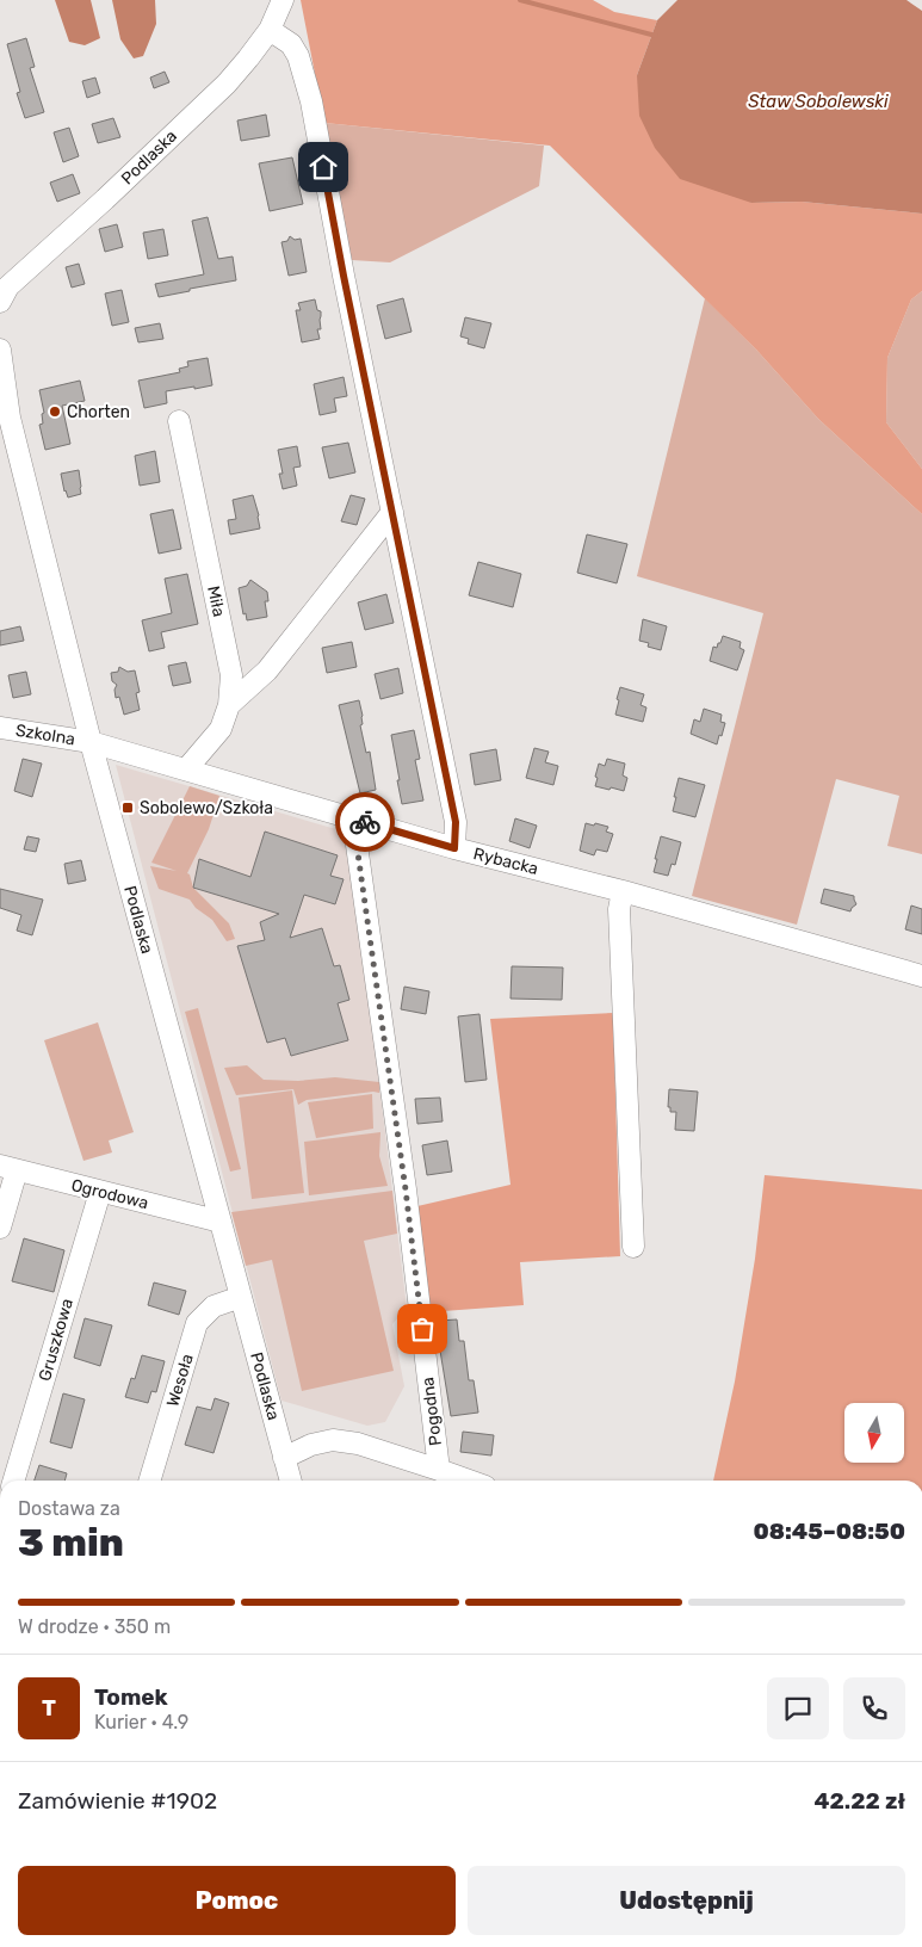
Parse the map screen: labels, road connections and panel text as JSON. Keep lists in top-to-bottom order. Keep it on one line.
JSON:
{"streets":{"street":["Podlaska","Miła","Szkolna","Rybacka","Ogrodowa","Gruszkowa","Wesoła","Pogodna"]},"crossings":[["Podlaska","Szkolna"],["Podlaska","Rybacka"],["Podlaska","Ogrodowa"],["Podlaska","Wesoła"],["Miła","Rybacka"],["Szkolna","Rybacka"],["Rybacka","Pogodna"],["Ogrodowa","Gruszkowa"]],"water":["Staw Sobolewski"],"places":{"other":["Chorten"],"transit":["Sobolewo/Szkoła"]},"north":"bottom","page":{"heading":["3 min","Dostawa za","08:45–08:50"],"panel":["Tomek","Kurier · 4.9","Zamówienie #1902","42.22 zł"],"bar":"W drodze · 350 m","round":"T","buttons":["Pomoc","Udostępnij"]}}
